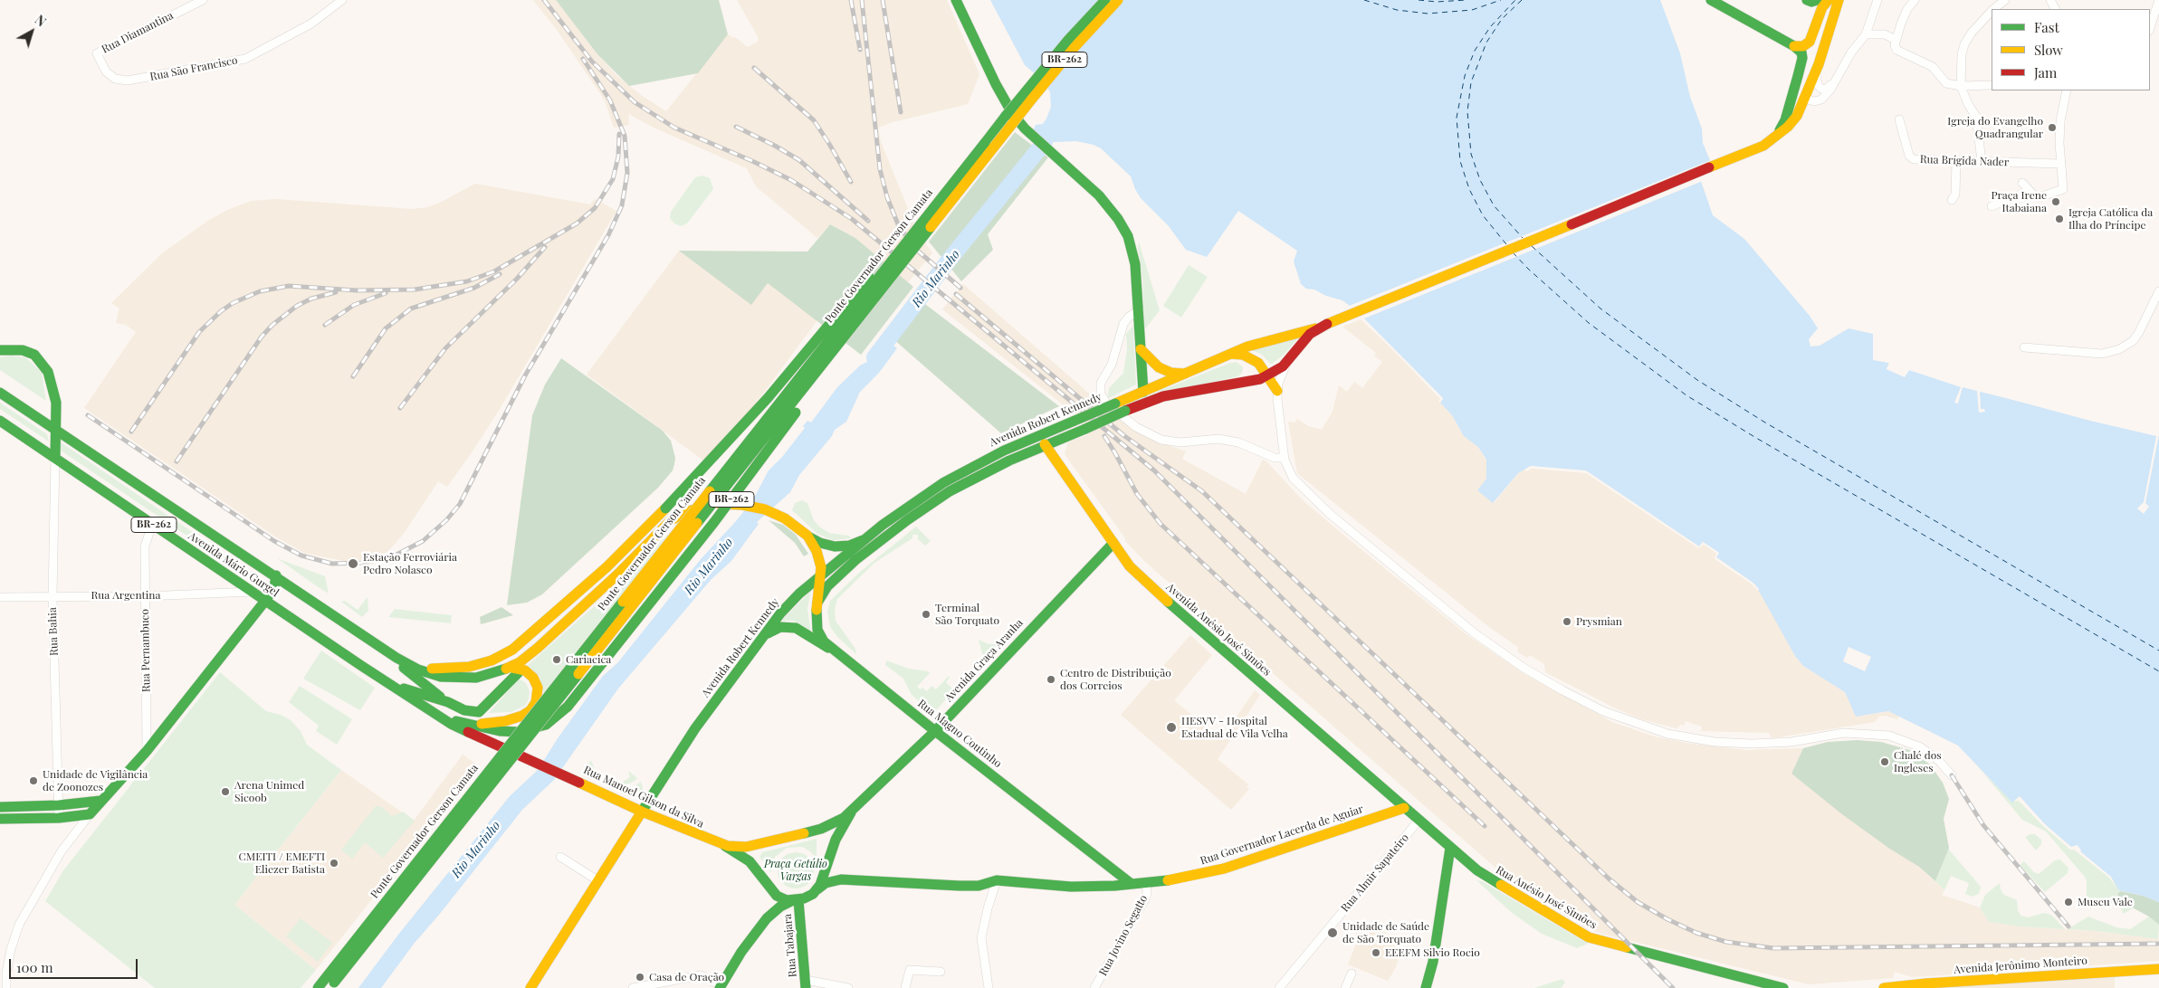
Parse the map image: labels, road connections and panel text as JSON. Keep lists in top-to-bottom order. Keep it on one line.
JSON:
{"streets":{"main road":["BR-262","Ponte Governador Gerson Camata","Avenida Robert Kennedy","Avenida Mário Gurgel","Avenida Anésio José Simões","Avenida Graça Aranha","Rua Magno Coutinho","Rua Manoel Gilson da Silva","Rua Governador Lacerda de Aguiar","Rua Anésio José Simões","Rua Tabajara","Avenida Jerônimo Monteiro"],"street":["Rua Diamantina","Rua São Francisco","Rua Brígida Nader","Rua Argentina","Rua Bahia","Rua Pernambuco","Rua Almir Sapateiro","Rua Jovino Segatto"]},"crossings":[["Rua Diamantina","Rua São Francisco"],["BR-262","Ponte Governador Gerson Camata"],["BR-262","Avenida Mário Gurgel"],["BR-262","Rua Manoel Gilson da Silva"],["Avenida Robert Kennedy","Avenida Anésio José Simões"],["Avenida Robert Kennedy","Rua Magno Coutinho"],["Avenida Robert Kennedy","Rua Manoel Gilson da Silva"],["Avenida Mário Gurgel","Rua Argentina"],["Avenida Mário Gurgel","Rua Bahia"],["Avenida Mário Gurgel","Rua Pernambuco"],["Avenida Mário Gurgel","Rua Manoel Gilson da Silva"],["Rua Argentina","Rua Bahia"],["Rua Argentina","Rua Pernambuco"],["Avenida Anésio José Simões","Avenida Graça Aranha"],["Avenida Anésio José Simões","Rua Governador Lacerda de Aguiar"],["Avenida Anésio José Simões","Rua Anésio José Simões"],["Avenida Graça Aranha","Rua Magno Coutinho"],["Avenida Graça Aranha","Rua Manoel Gilson da Silva"],["Rua Magno Coutinho","Rua Governador Lacerda de Aguiar"],["Rua Governador Lacerda de Aguiar","Rua Anésio José Simões"],["Rua Governador Lacerda de Aguiar","Rua Jovino Segatto"],["Rua Almir Sapateiro","Rua Anésio José Simões"]],"water":["Rio Marinho"],"parks":["Praça Getúlio Vargas"],"places":["Igreja do Evangelho Quadrangular","Praça Irene Itabaiana","Igreja Católica da Ilha do Príncipe","Estação Ferroviária Pedro Nolasco","Terminal São Torquato","Prysmian","Cariacica","Centro de Distribuição dos Correios","HESVV - Hospital Estadual de Vila Velha","Chalé dos Ingleses","Unidade de Vigilância de Zoonozes","Arena Unimed Sicoob","CMEITI / EMEFTI Eliezer Batista","Museu Vale","Unidade de Saúde de São Torquato","EEEFM Silvio Rocio","Casa de Oração"],"legend":["Fast","Slow","Jam"],"scale_bar":"100 m","north":"top right"}
